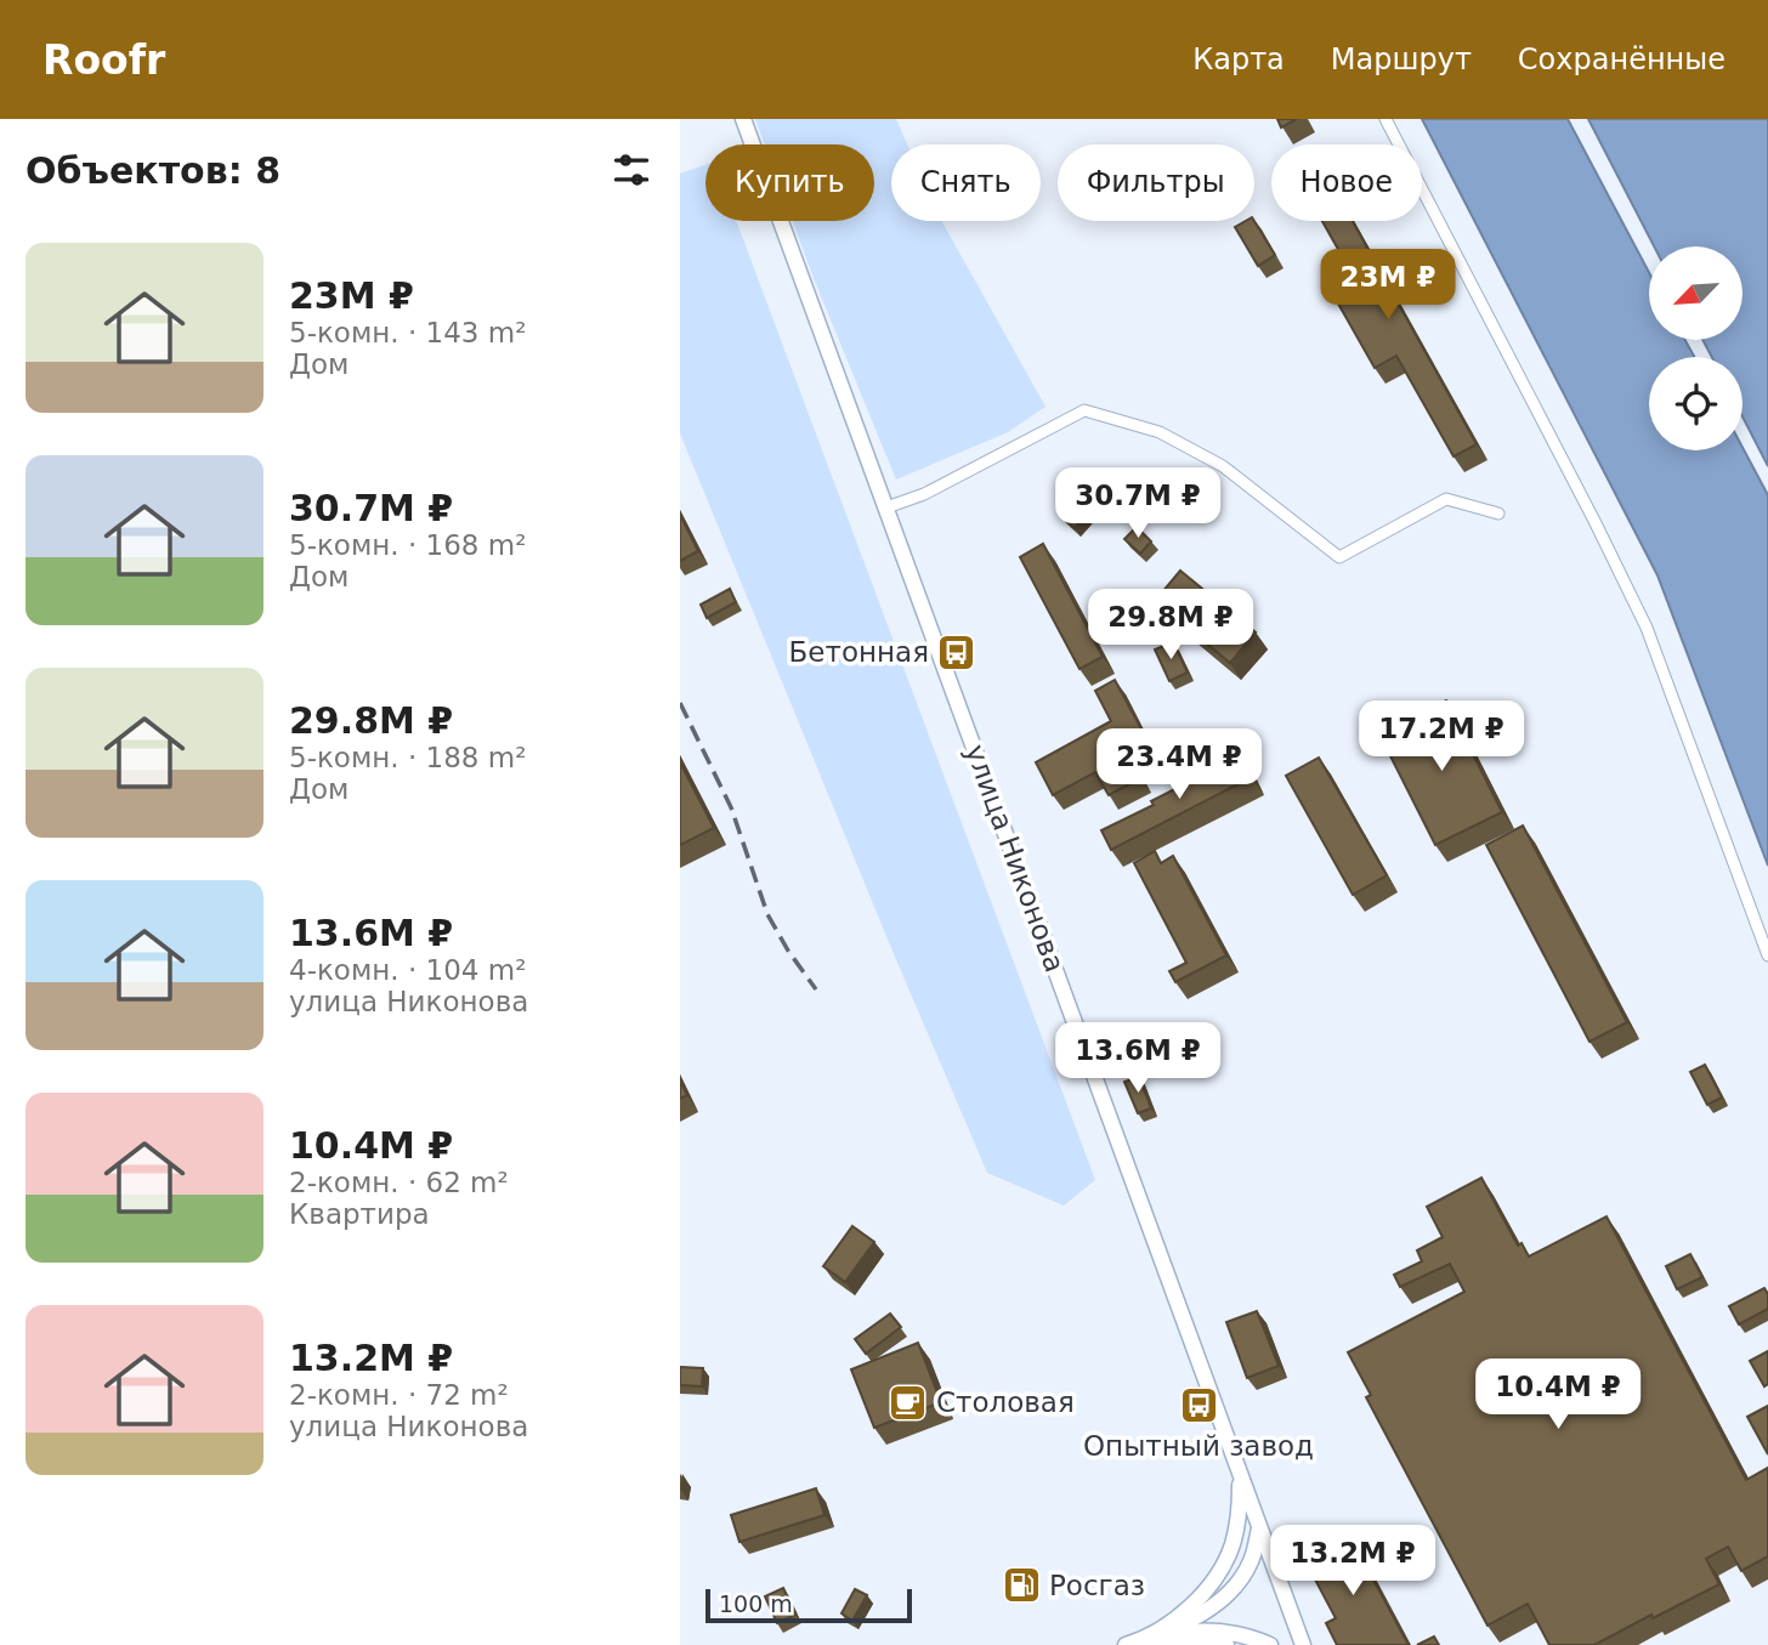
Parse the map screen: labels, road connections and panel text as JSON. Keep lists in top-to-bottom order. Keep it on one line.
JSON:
{"streets":{"main road":["улица Никонова"]},"places":{"bus stop":["Бетонная","Опытный завод"],"cafe":["Столовая"],"fuel station":["Росгаз"]},"scale_bar":"100 m","north":"bottom left","page":{"header":"Roofr","nav":["Карта","Маршрут","Сохранённые"],"heading":"Объектов: 8","chip":["Купить","Снять","Фильтры","Новое"],"list":[{"name":"23M ₽","note":"5-комн. · 143 m² · Дом"},{"name":"30.7M ₽","note":"5-комн. · 168 m² · Дом"},{"name":"29.8M ₽","note":"5-комн. · 188 m² · Дом"},{"name":"13.6M ₽","note":"4-комн. · 104 m² · улица Никонова"},{"name":"10.4M ₽","note":"2-комн. · 62 m² · Квартира"},{"name":"13.2M ₽","note":"2-комн. · 72 m² · улица Никонова"}],"price":["23M ₽","30.7M ₽","29.8M ₽","17.2M ₽","23.4M ₽","13.6M ₽","10.4M ₽","13.2M ₽"],"scale":"100 m"}}
